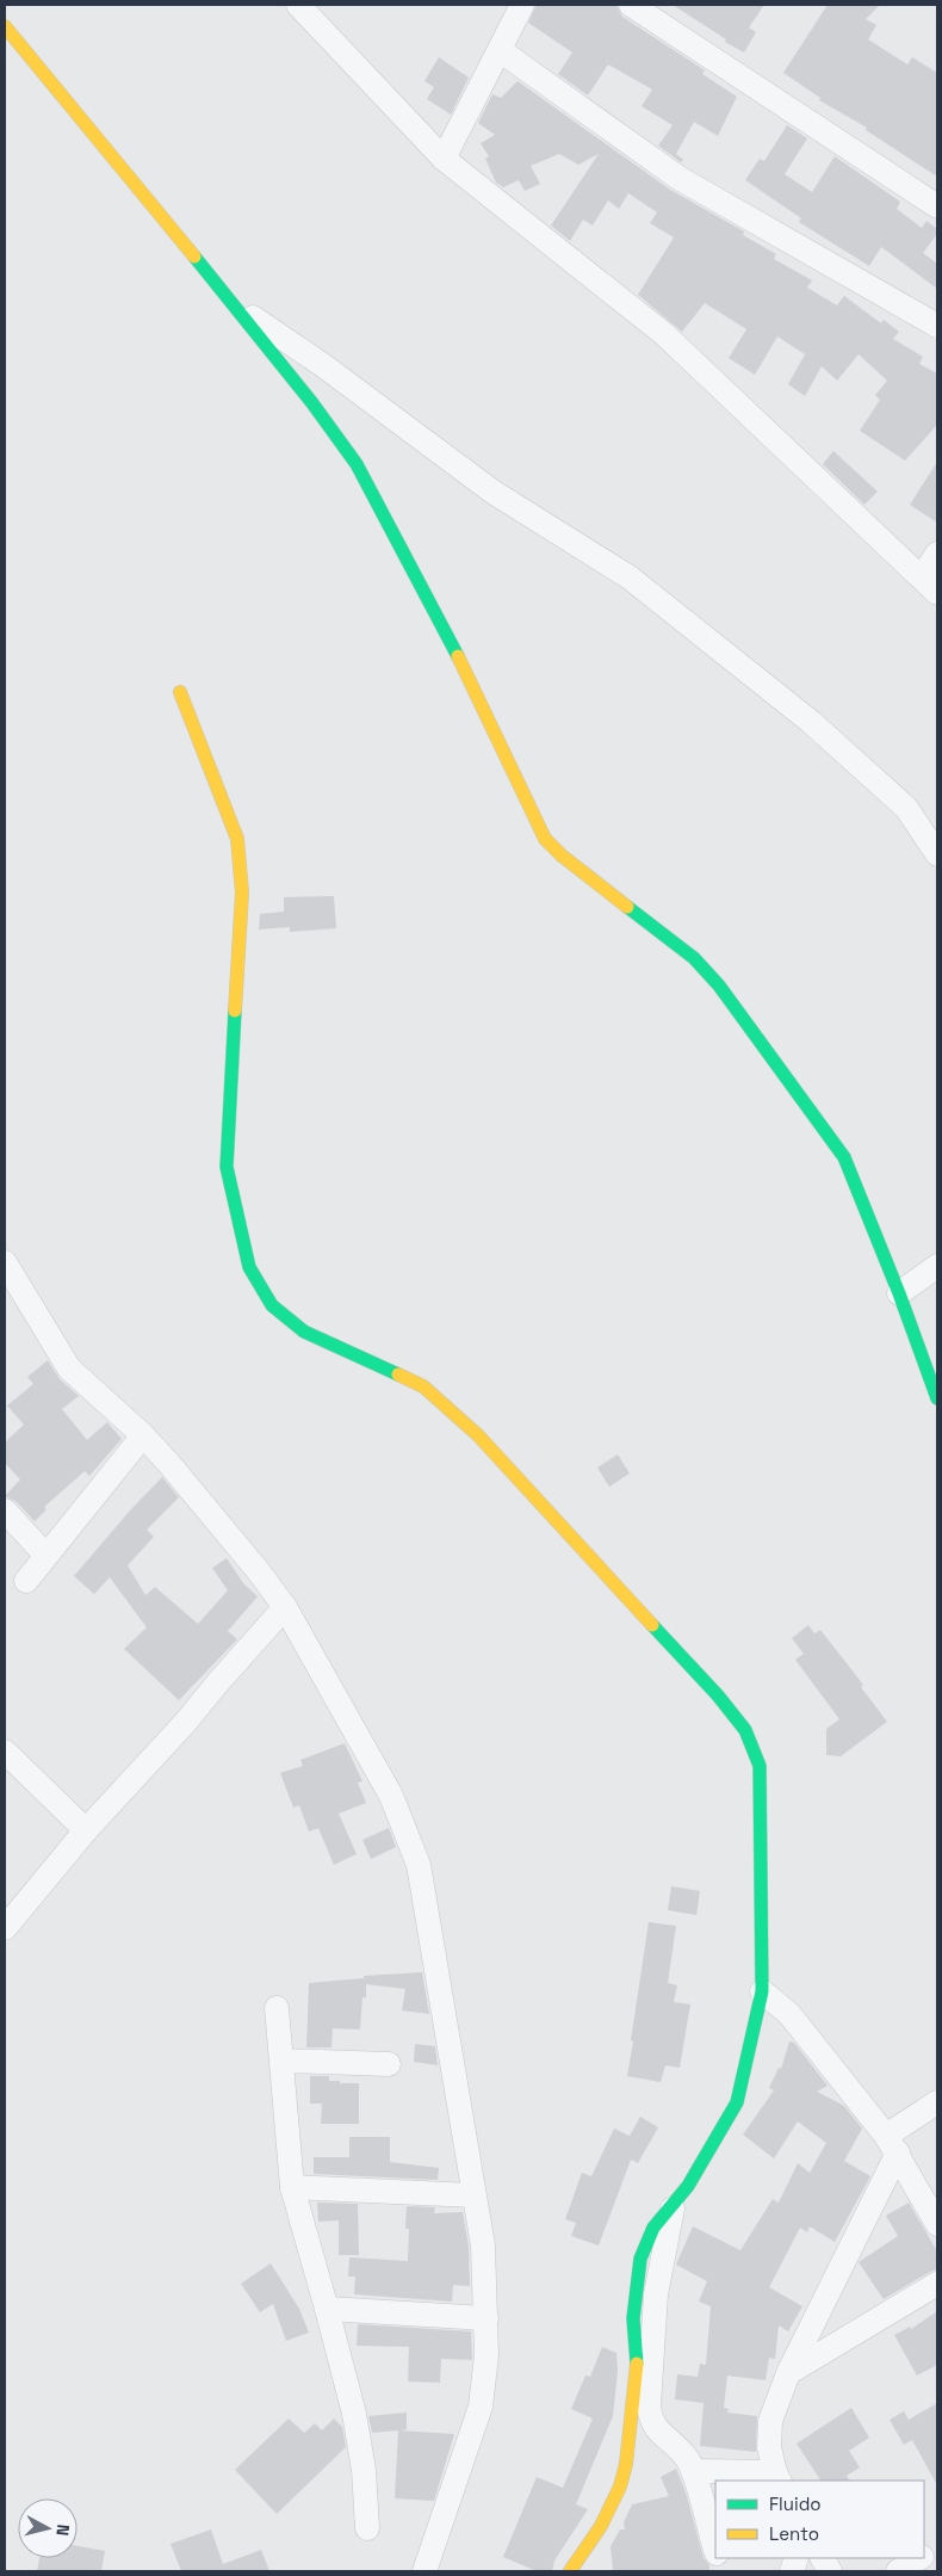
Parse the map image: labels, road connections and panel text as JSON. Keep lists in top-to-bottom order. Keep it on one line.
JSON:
{"legend":["Fluido","Lento"],"north":"right"}
